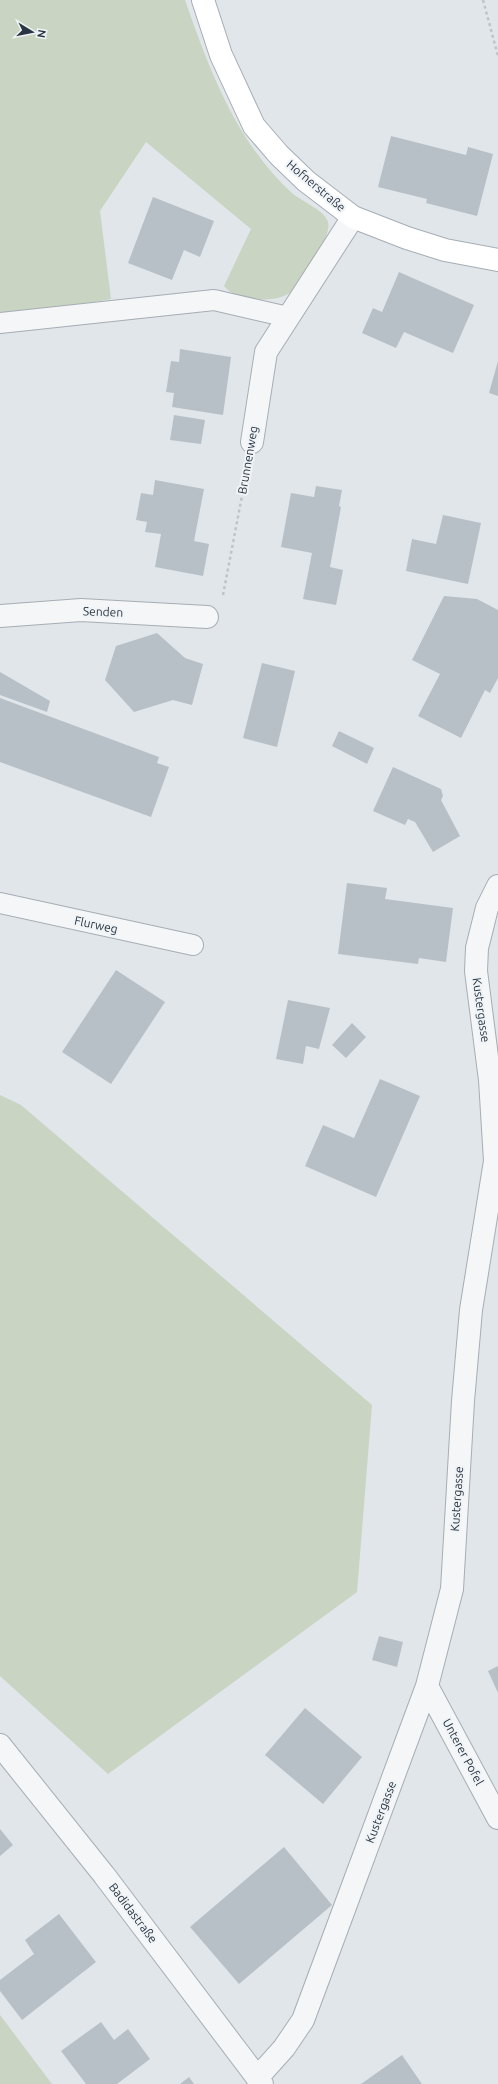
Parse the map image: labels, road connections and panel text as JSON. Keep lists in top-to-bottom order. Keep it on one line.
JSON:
{"streets":{"main road":["Hofnerstraße"],"street":["Brunnenweg","Senden","Kustergasse","Unterer Pofel","Badidastraße"],"lane":["Flurweg"]},"crossings":[["Hofnerstraße","Brunnenweg"],["Kustergasse","Unterer Pofel"],["Kustergasse","Badidastraße"]],"north":"right"}
